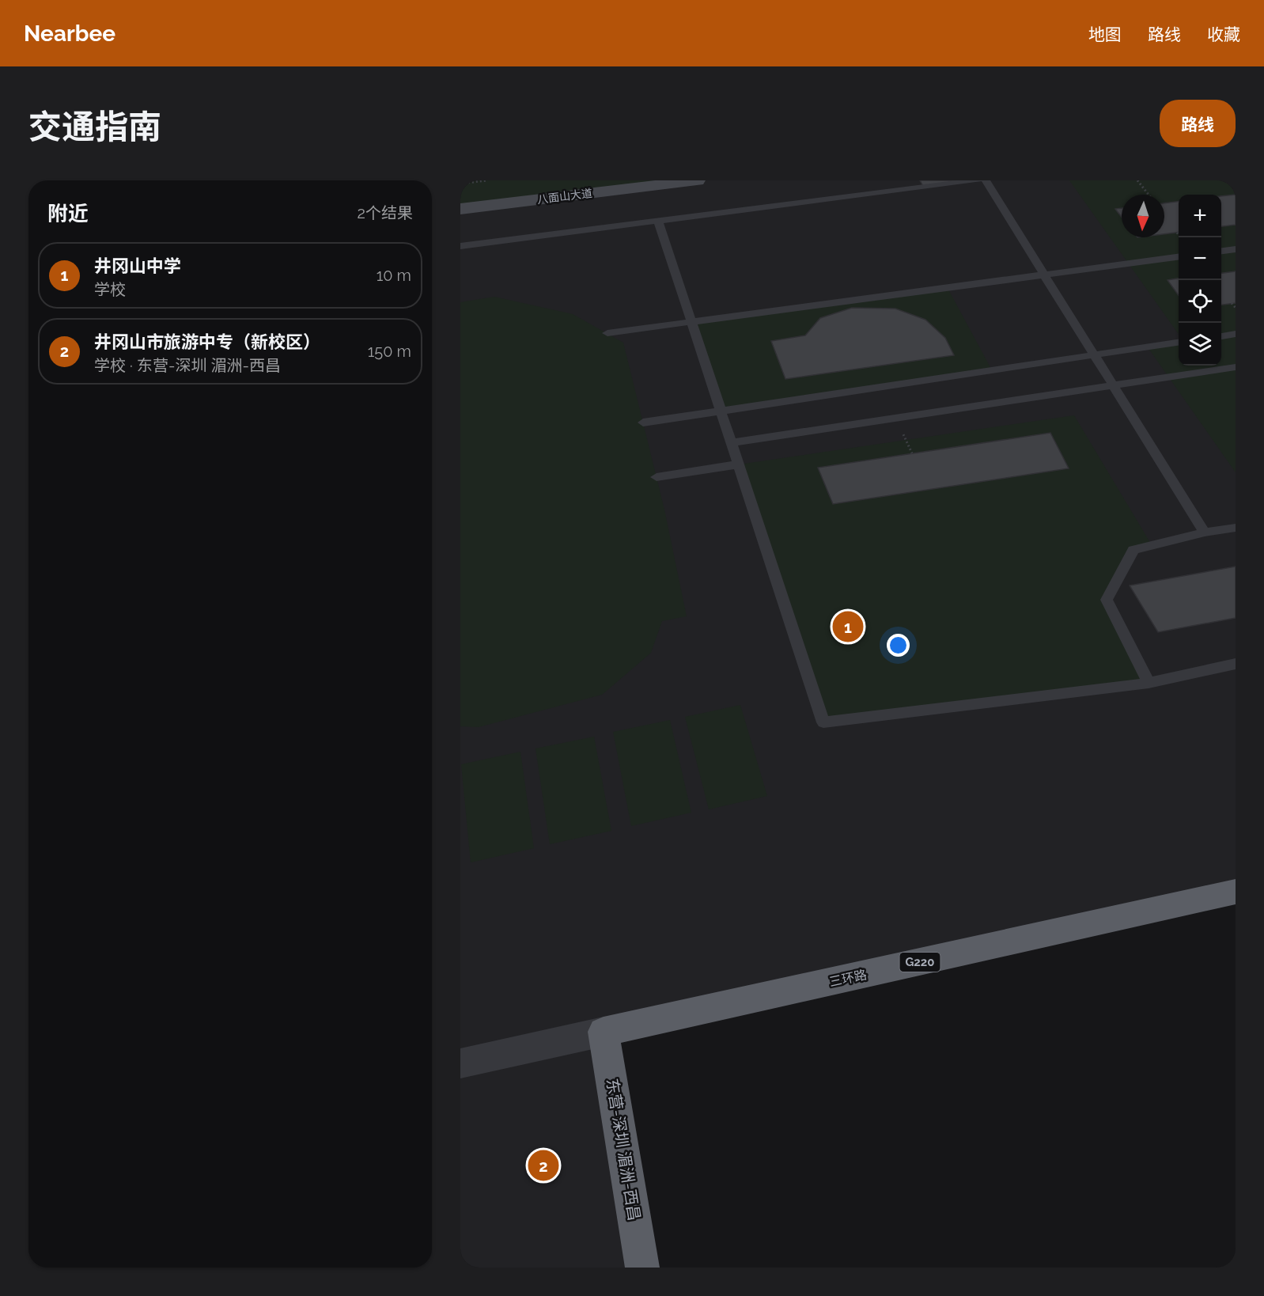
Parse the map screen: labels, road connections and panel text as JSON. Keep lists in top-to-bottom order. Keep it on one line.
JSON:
{"streets":{"highway":["G220","三环路","东营-深圳 湄洲-西昌"],"main road":["八面山大道"]},"crossings":[["三环路","东营-深圳 湄洲-西昌"]],"north":"bottom","page":{"header":"Nearbee","nav":["地图","路线","收藏"],"title":"交通指南","buttons":"路线","heading":["附近","2个结果"],"map_buttons":["+","−"],"list":[{"mark":"1","name":"井冈山中学","note":"学校","value":"10 m"},{"mark":"2","name":"井冈山市旅游中专（新校区）","note":"学校 · 东营-深圳 湄洲-西昌","value":"150 m"}],"pins":["1","2"]}}
